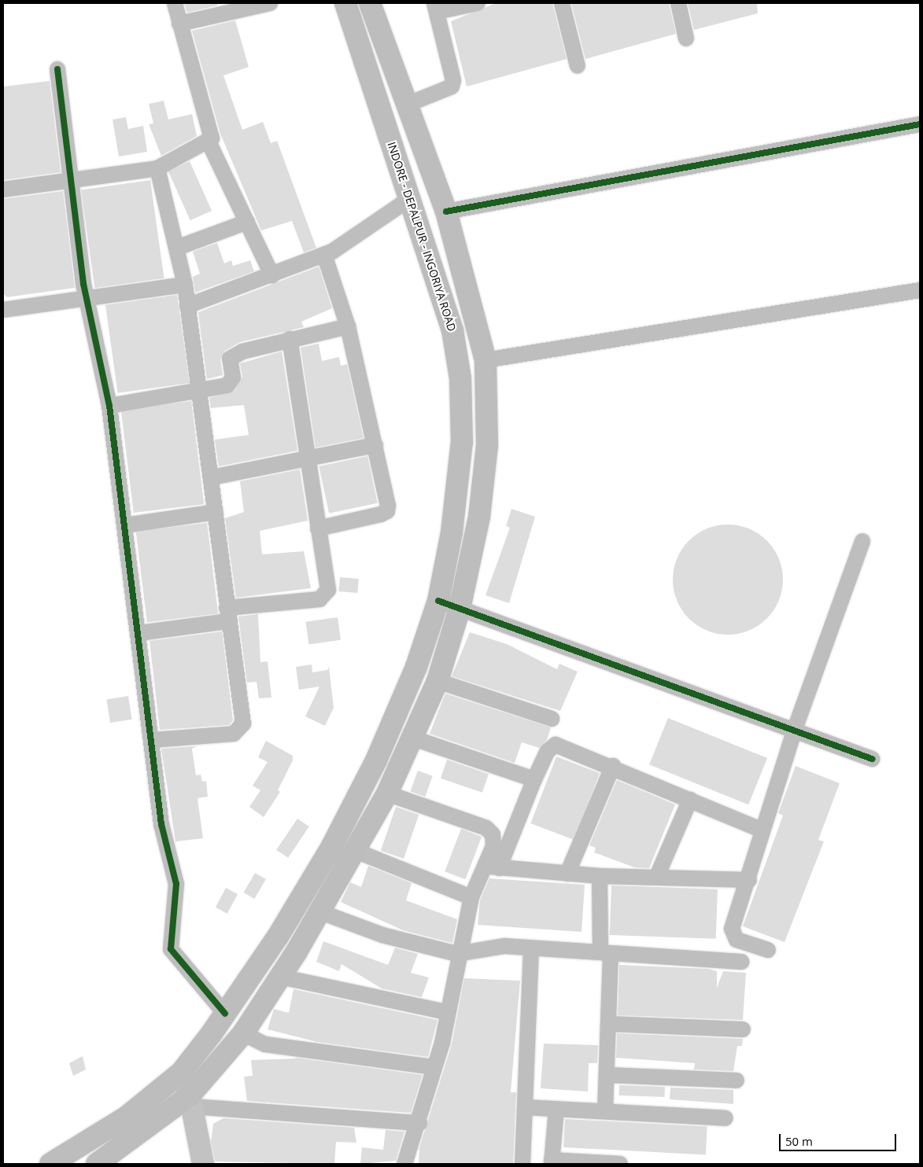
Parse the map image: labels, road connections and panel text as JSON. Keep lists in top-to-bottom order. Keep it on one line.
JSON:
{"streets":{"main road":["INDORE - DEPALPUR - INGORIYA ROAD"]},"scale_bar":"50 m"}
